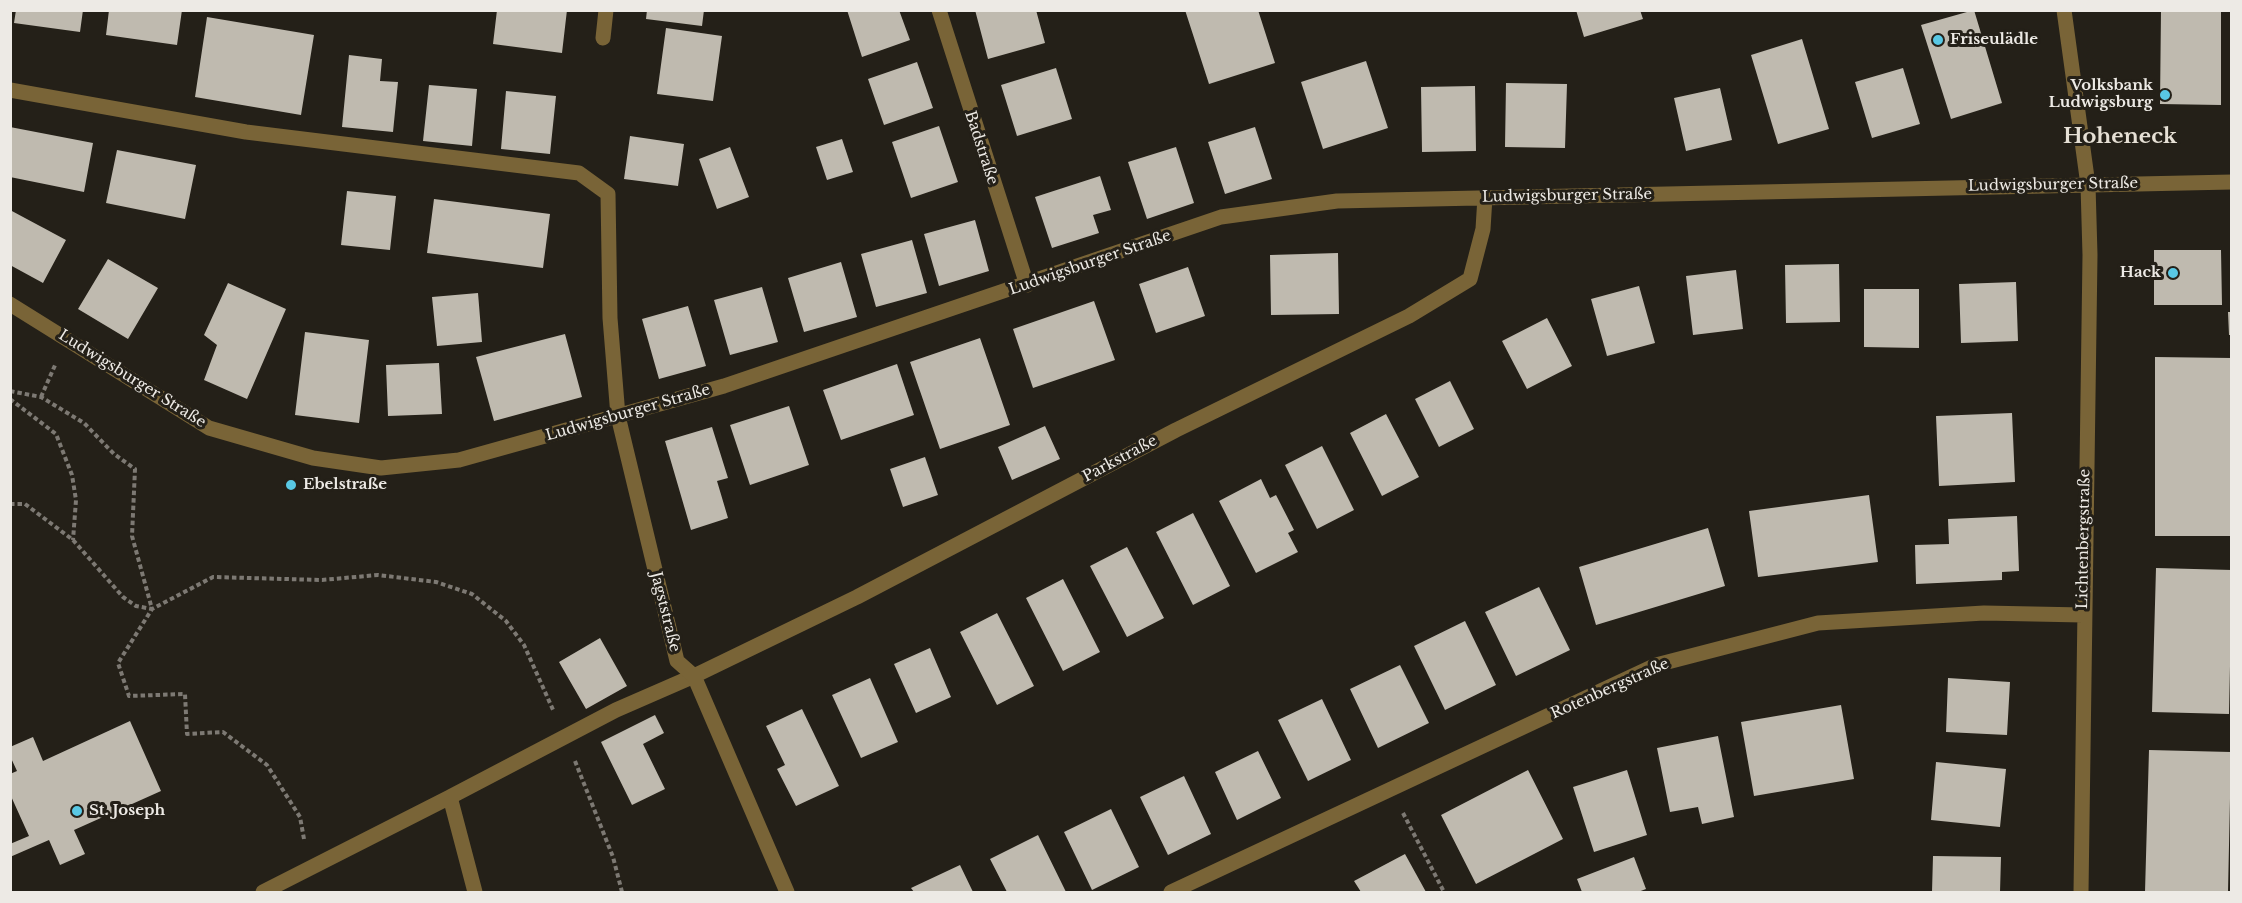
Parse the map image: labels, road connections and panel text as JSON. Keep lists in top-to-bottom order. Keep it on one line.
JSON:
{"streets":{"street":["Badstraße","Ludwigsburger Straße","Parkstraße","Lichtenbergstraße","Jagststraße","Rotenbergstraße"]},"crossings":[["Badstraße","Ludwigsburger Straße"],["Ludwigsburger Straße","Parkstraße"],["Ludwigsburger Straße","Lichtenbergstraße"],["Ludwigsburger Straße","Jagststraße"],["Parkstraße","Jagststraße"],["Lichtenbergstraße","Rotenbergstraße"]],"districts":["Hoheneck"],"places":["Friseulädle","Volksbank Ludwigsburg","Hack","Ebelstraße","St. Joseph"]}
